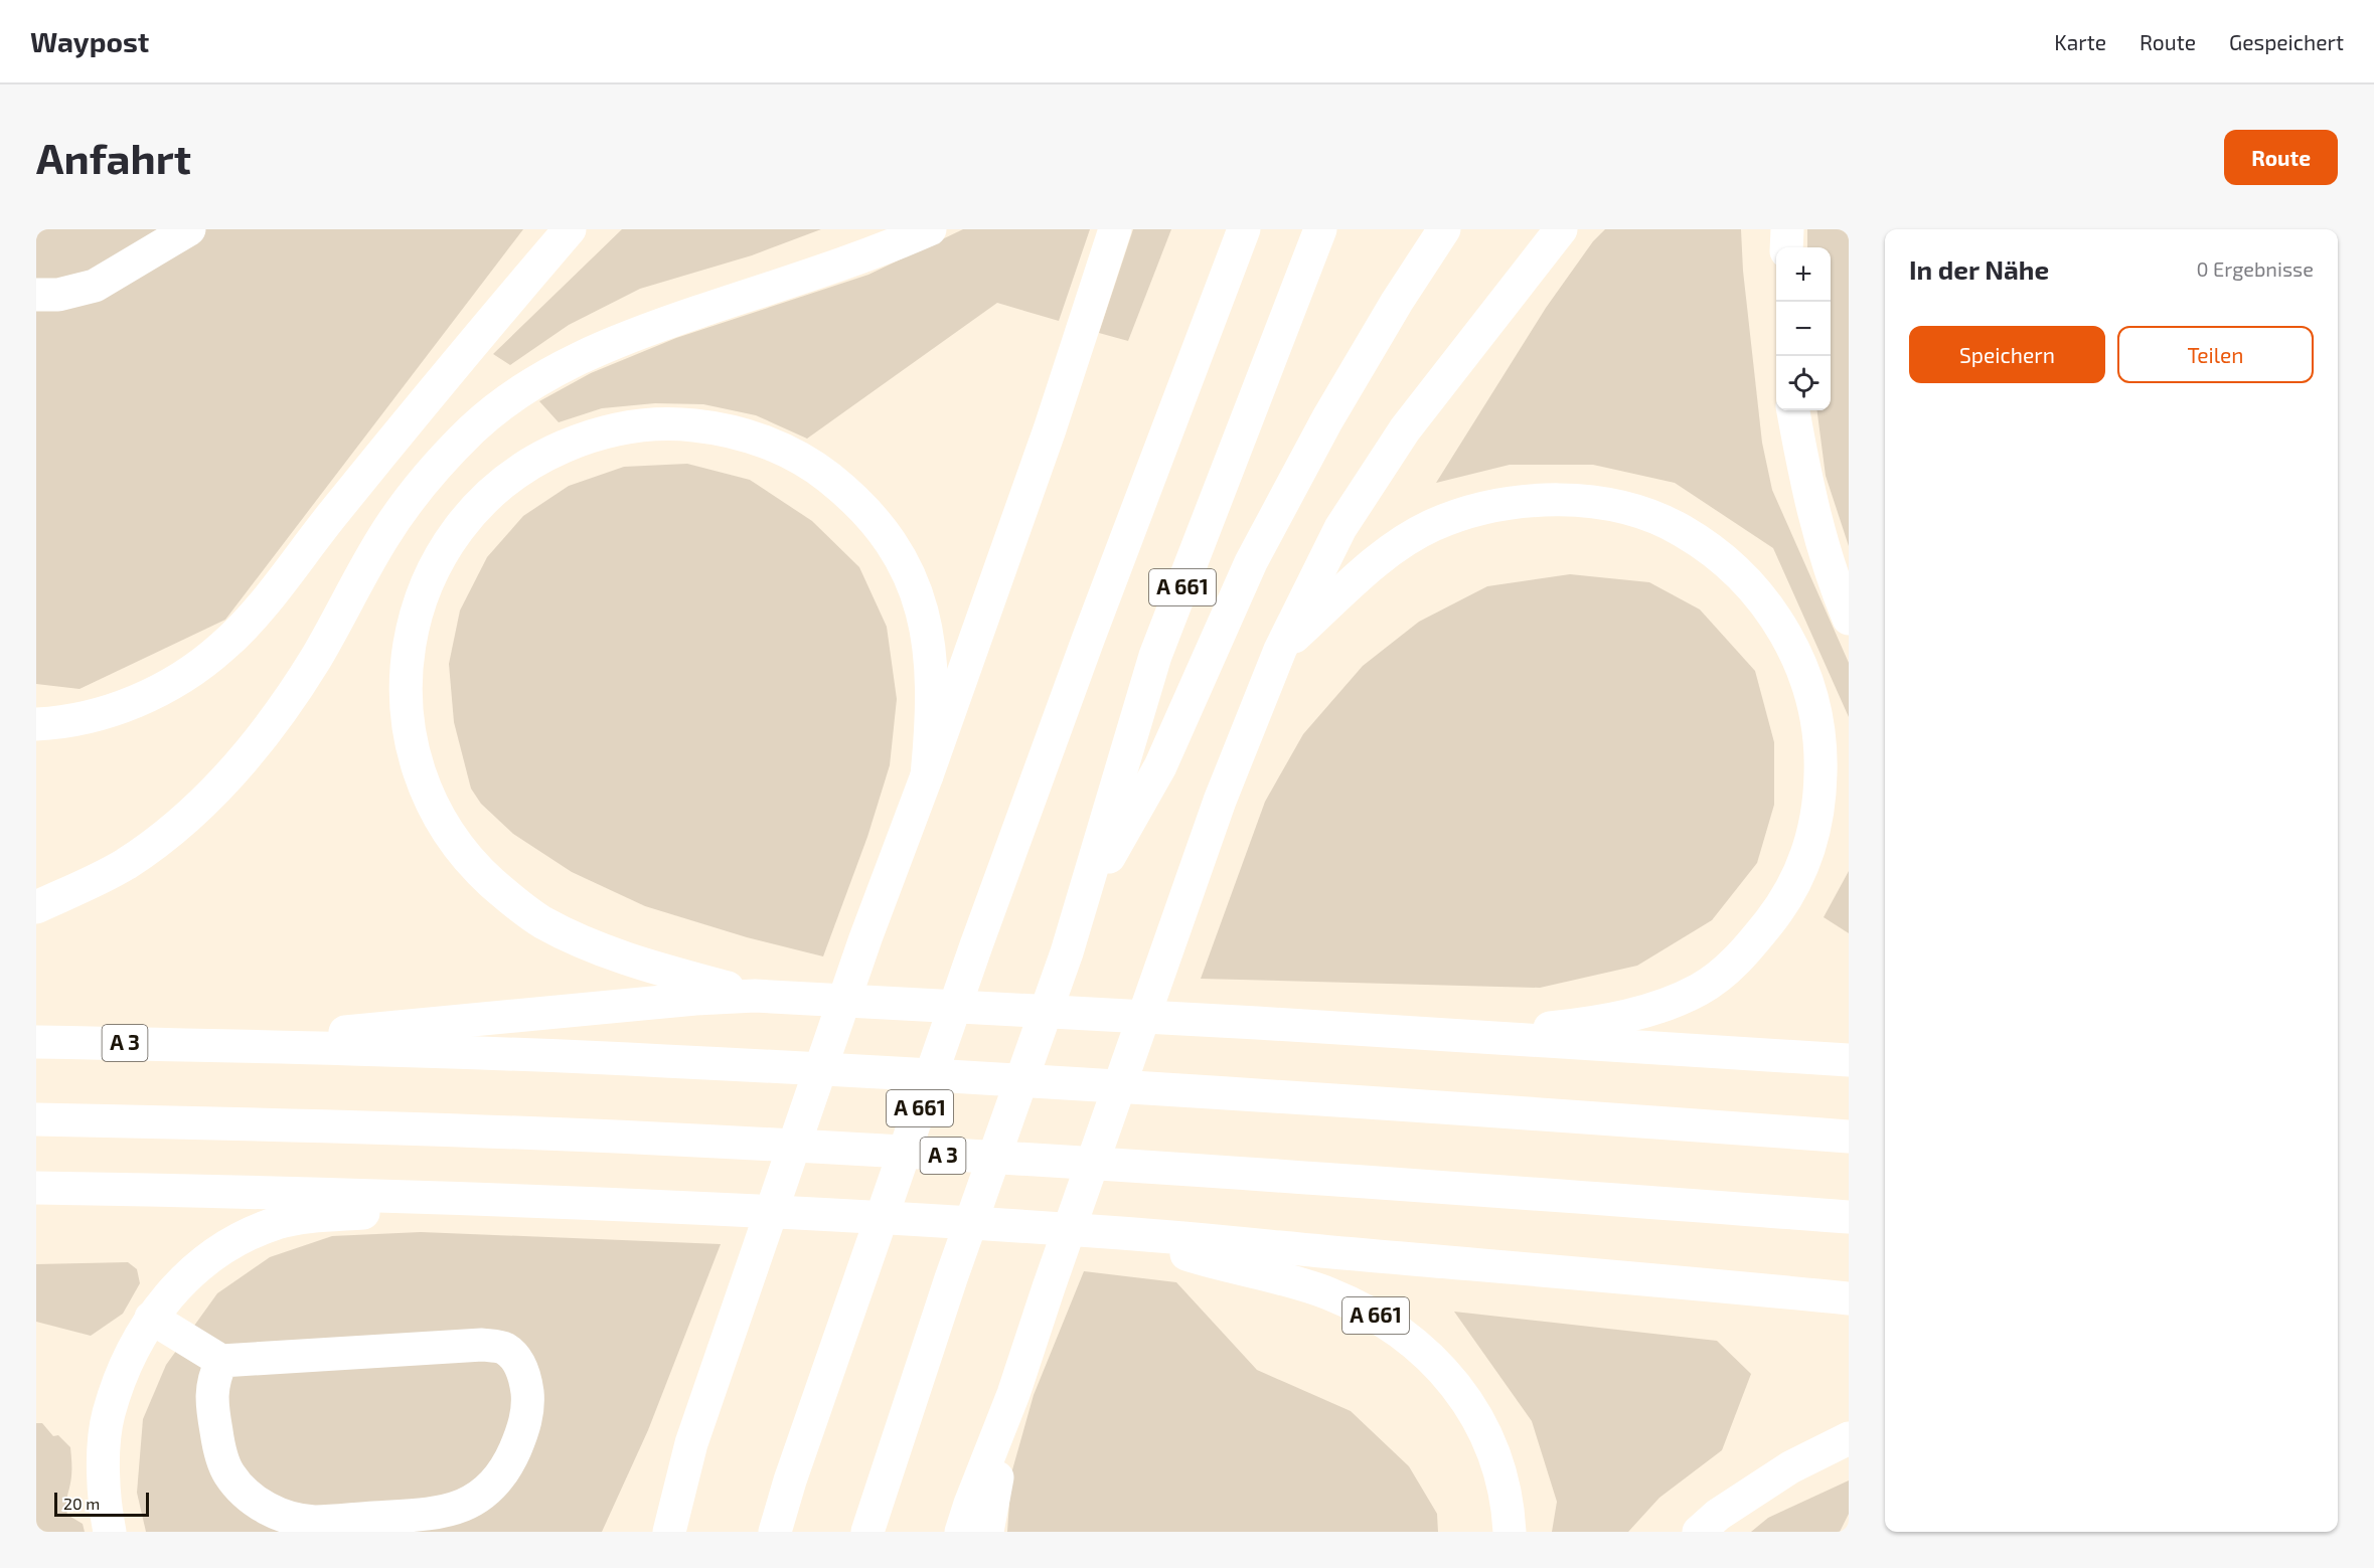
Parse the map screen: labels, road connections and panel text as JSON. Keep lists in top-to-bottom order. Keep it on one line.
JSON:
{"streets":{"main road":["A 661","A 3"]},"scale_bar":"20 m","page":{"header":"Waypost","nav":["Karte","Route","Gespeichert"],"buttons":["Route",["Speichern","Teilen"]],"title":"Anfahrt","heading":["In der Nähe","0 Ergebnisse"],"map_buttons":["+","−"],"scale":"20 m"}}
